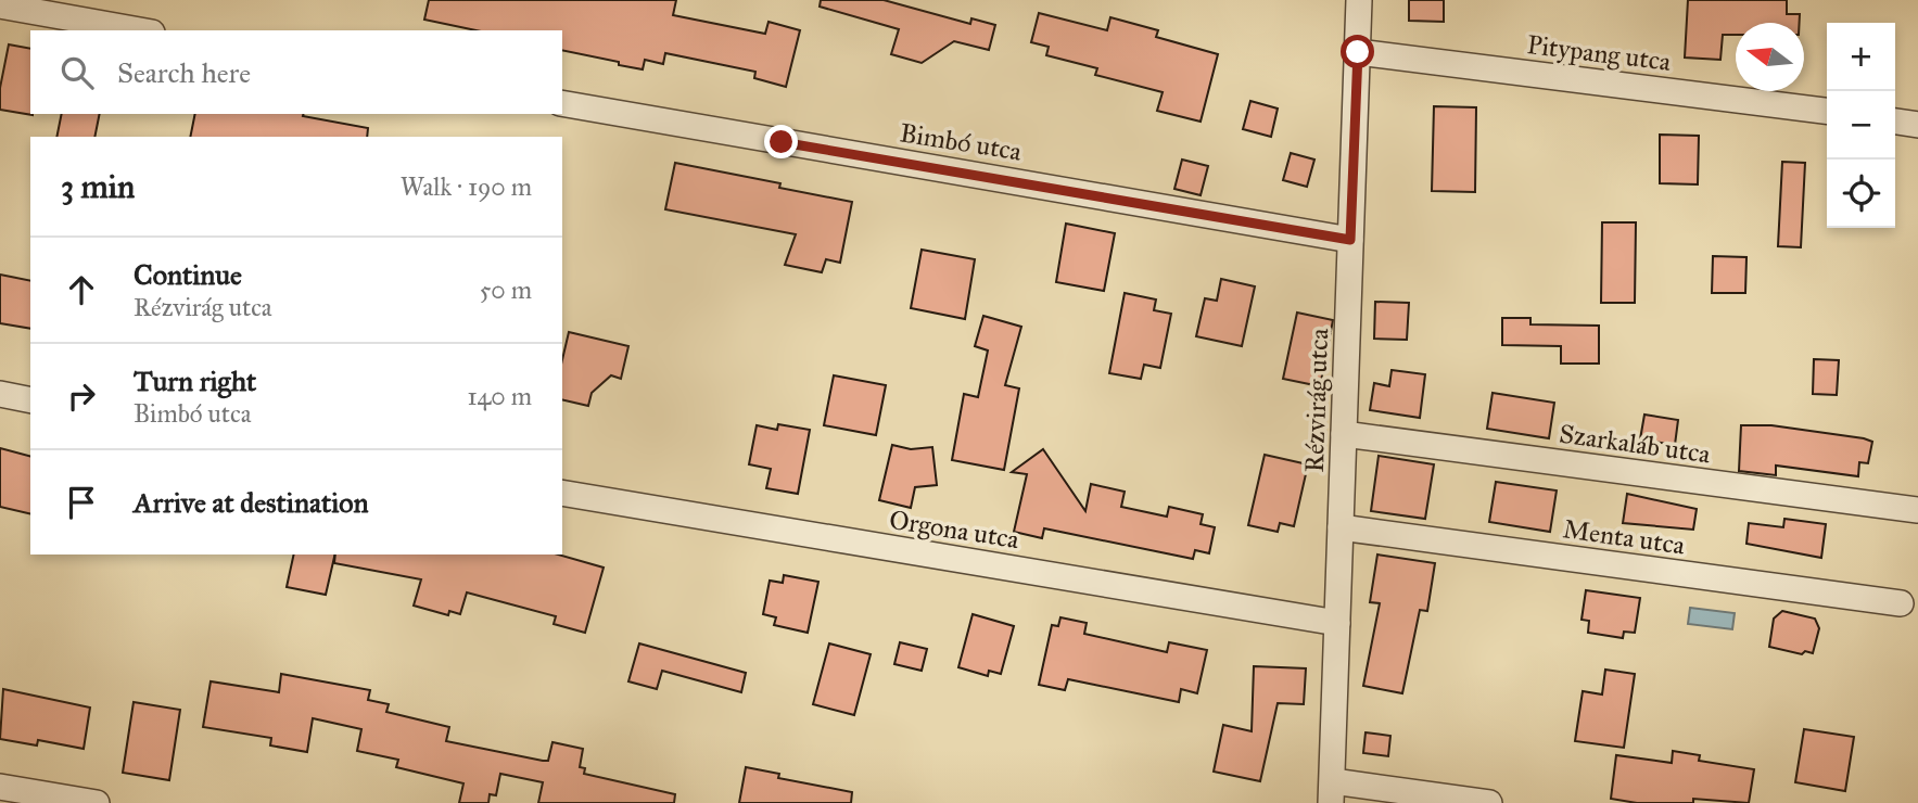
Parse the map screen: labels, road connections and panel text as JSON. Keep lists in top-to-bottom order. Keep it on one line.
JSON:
{"streets":{"street":["Pitypang utca","Bimbó utca","Rézvirág utca","Szarkaláb utca","Orgona utca","Menta utca"]},"crossings":[["Pitypang utca","Rézvirág utca"],["Bimbó utca","Rézvirág utca"],["Rézvirág utca","Szarkaláb utca"],["Rézvirág utca","Orgona utca"],["Rézvirág utca","Menta utca"]],"north":"left","page":{"map_buttons":["+","−"],"search":"Search here","heading":["3 min","Walk · 190 m"],"list":[["Continue","Rézvirág utca","50 m"],["Turn right","Bimbó utca","140 m"],"Arrive at destination"]}}
